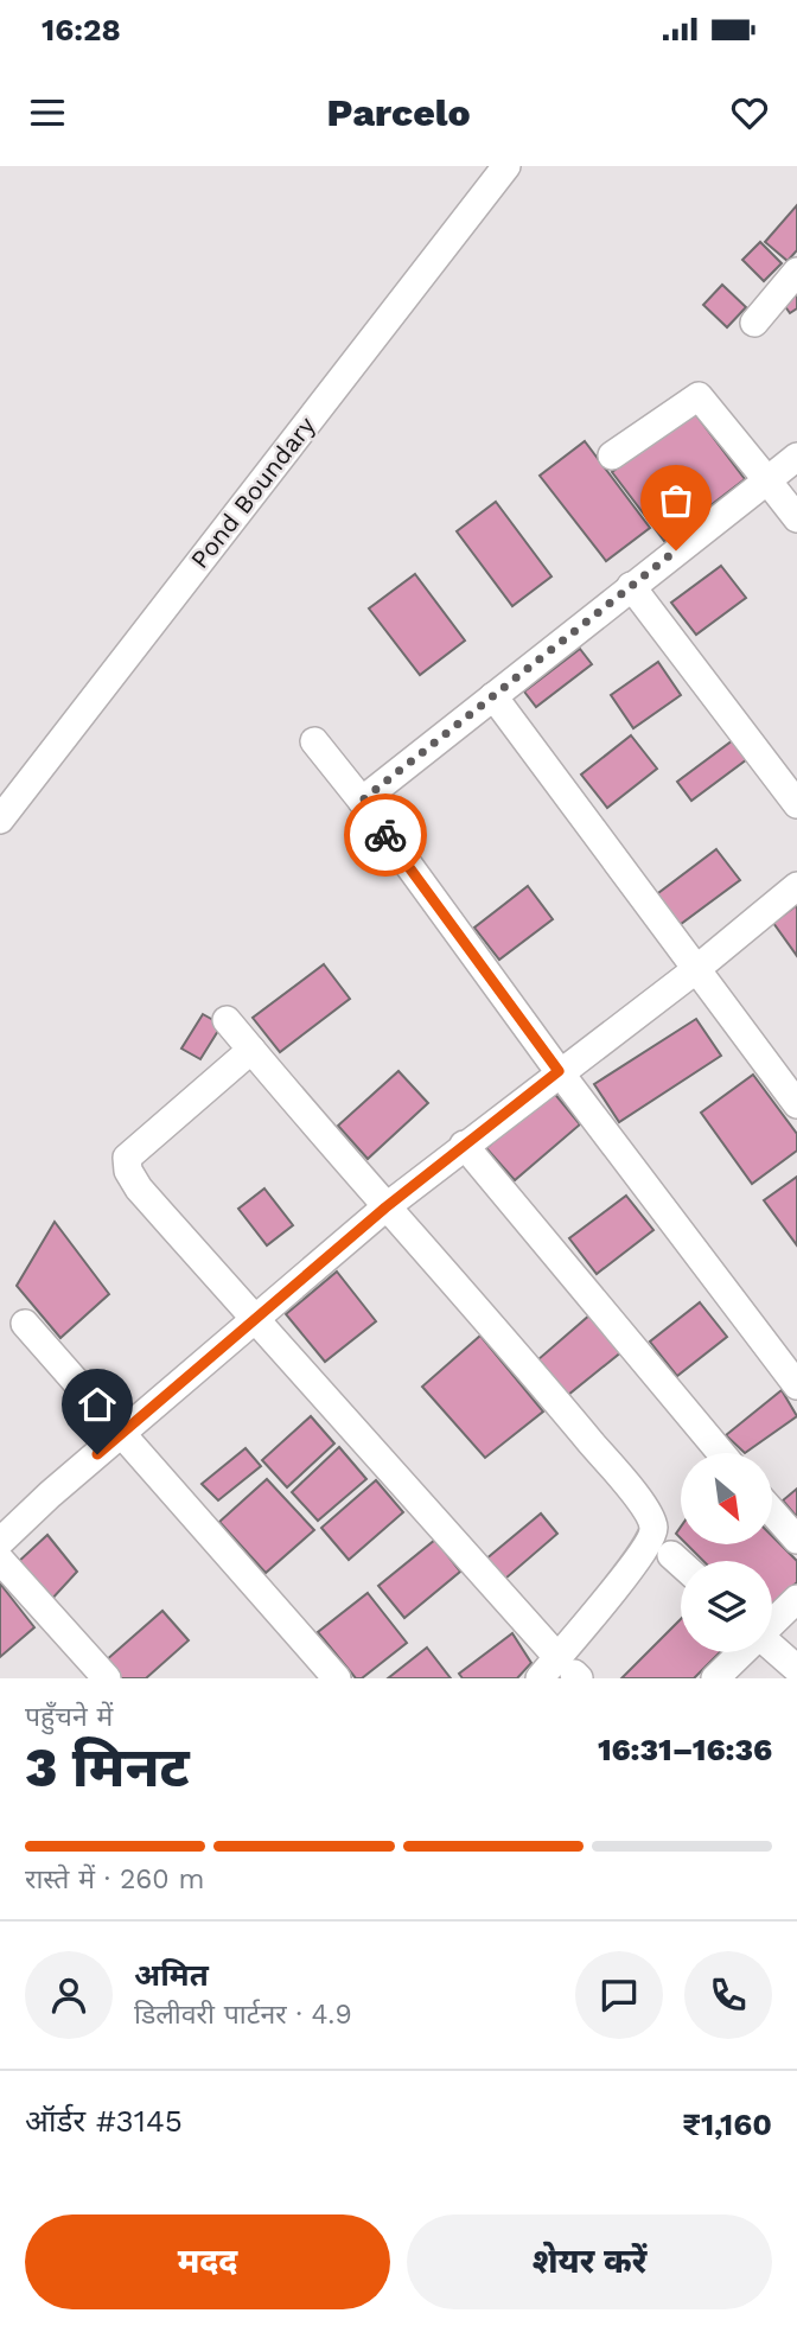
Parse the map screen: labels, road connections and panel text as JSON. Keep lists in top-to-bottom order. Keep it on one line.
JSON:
{"streets":{"street":["Pond Boundary"]},"north":"bottom right","page":{"status":"16:28","header":"Parcelo","heading":["3 मिनट","पहुँचने में","16:31–16:36"],"panel":["अमित","डिलीवरी पार्टनर · 4.9","ऑर्डर #3145","₹1,160"],"bar":"रास्ते में · 260 m","buttons":["मदद","शेयर करें"]}}
